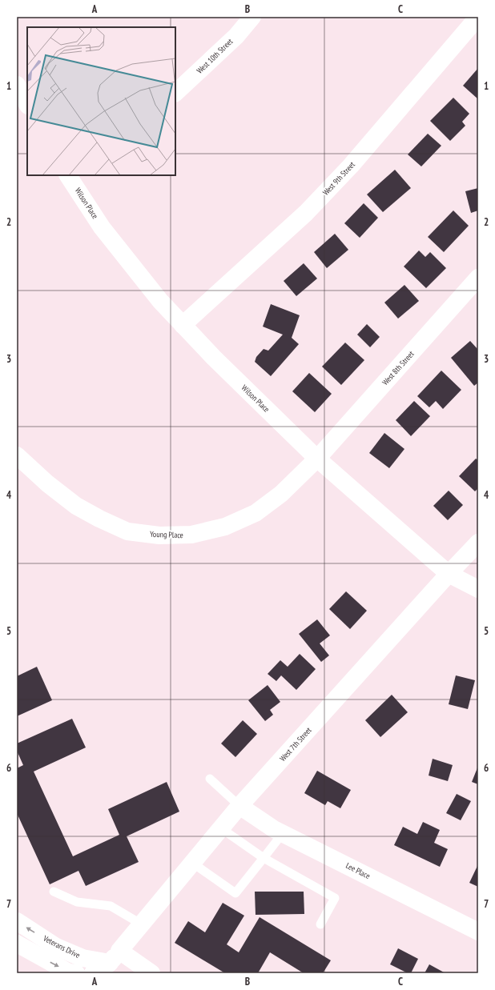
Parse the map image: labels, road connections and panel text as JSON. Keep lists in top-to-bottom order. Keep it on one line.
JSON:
{"streets":{"street":["West 10th Street","West 9th Street","Wilson Place","West 8th Street","Young Place","West 7th Street","Lee Place","Veterans Drive"]},"crossings":[["West 9th Street","Wilson Place"],["Wilson Place","West 8th Street"],["Wilson Place","Young Place"],["Wilson Place","West 7th Street"],["West 8th Street","Young Place"],["West 7th Street","Lee Place"],["West 7th Street","Veterans Drive"]],"grid":{"columns":["A","B","C"],"rows":["1","2","3","4","5","6","7"]}}
